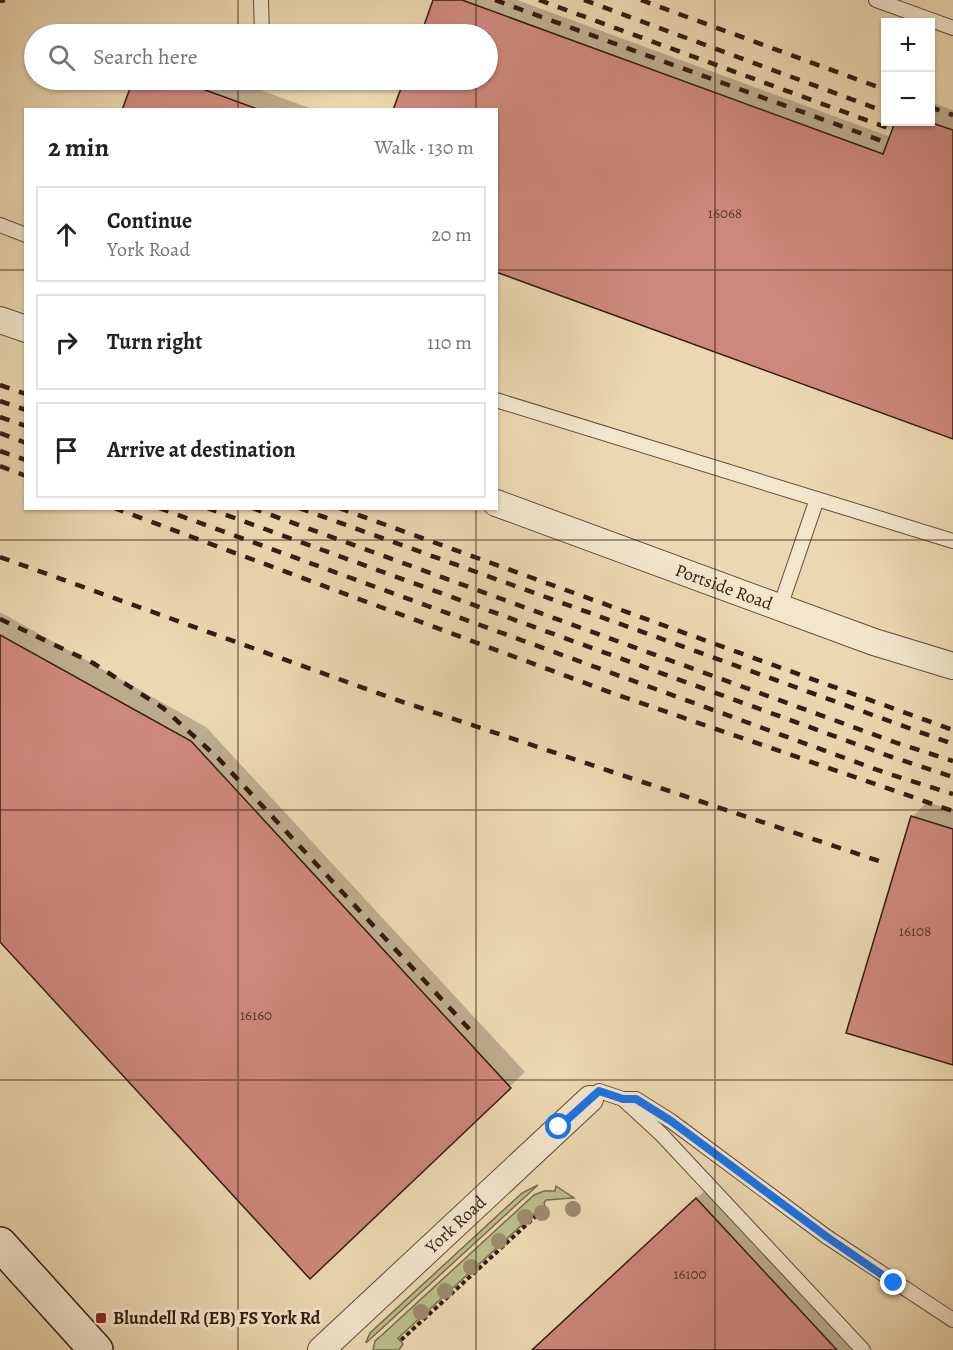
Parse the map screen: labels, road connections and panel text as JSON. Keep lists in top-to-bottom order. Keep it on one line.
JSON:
{"streets":{"street":["Portside Road","York Road"]},"places":{"transit":["Blundell Rd (EB) FS York Rd"]},"house_numbers":["16068","16108","16160","16100"],"page":{"map_buttons":["+","−"],"search":"Search here","heading":["2 min","Walk · 130 m"],"list":[["Continue","York Road","20 m"],["Turn right","110 m"],"Arrive at destination"]}}
